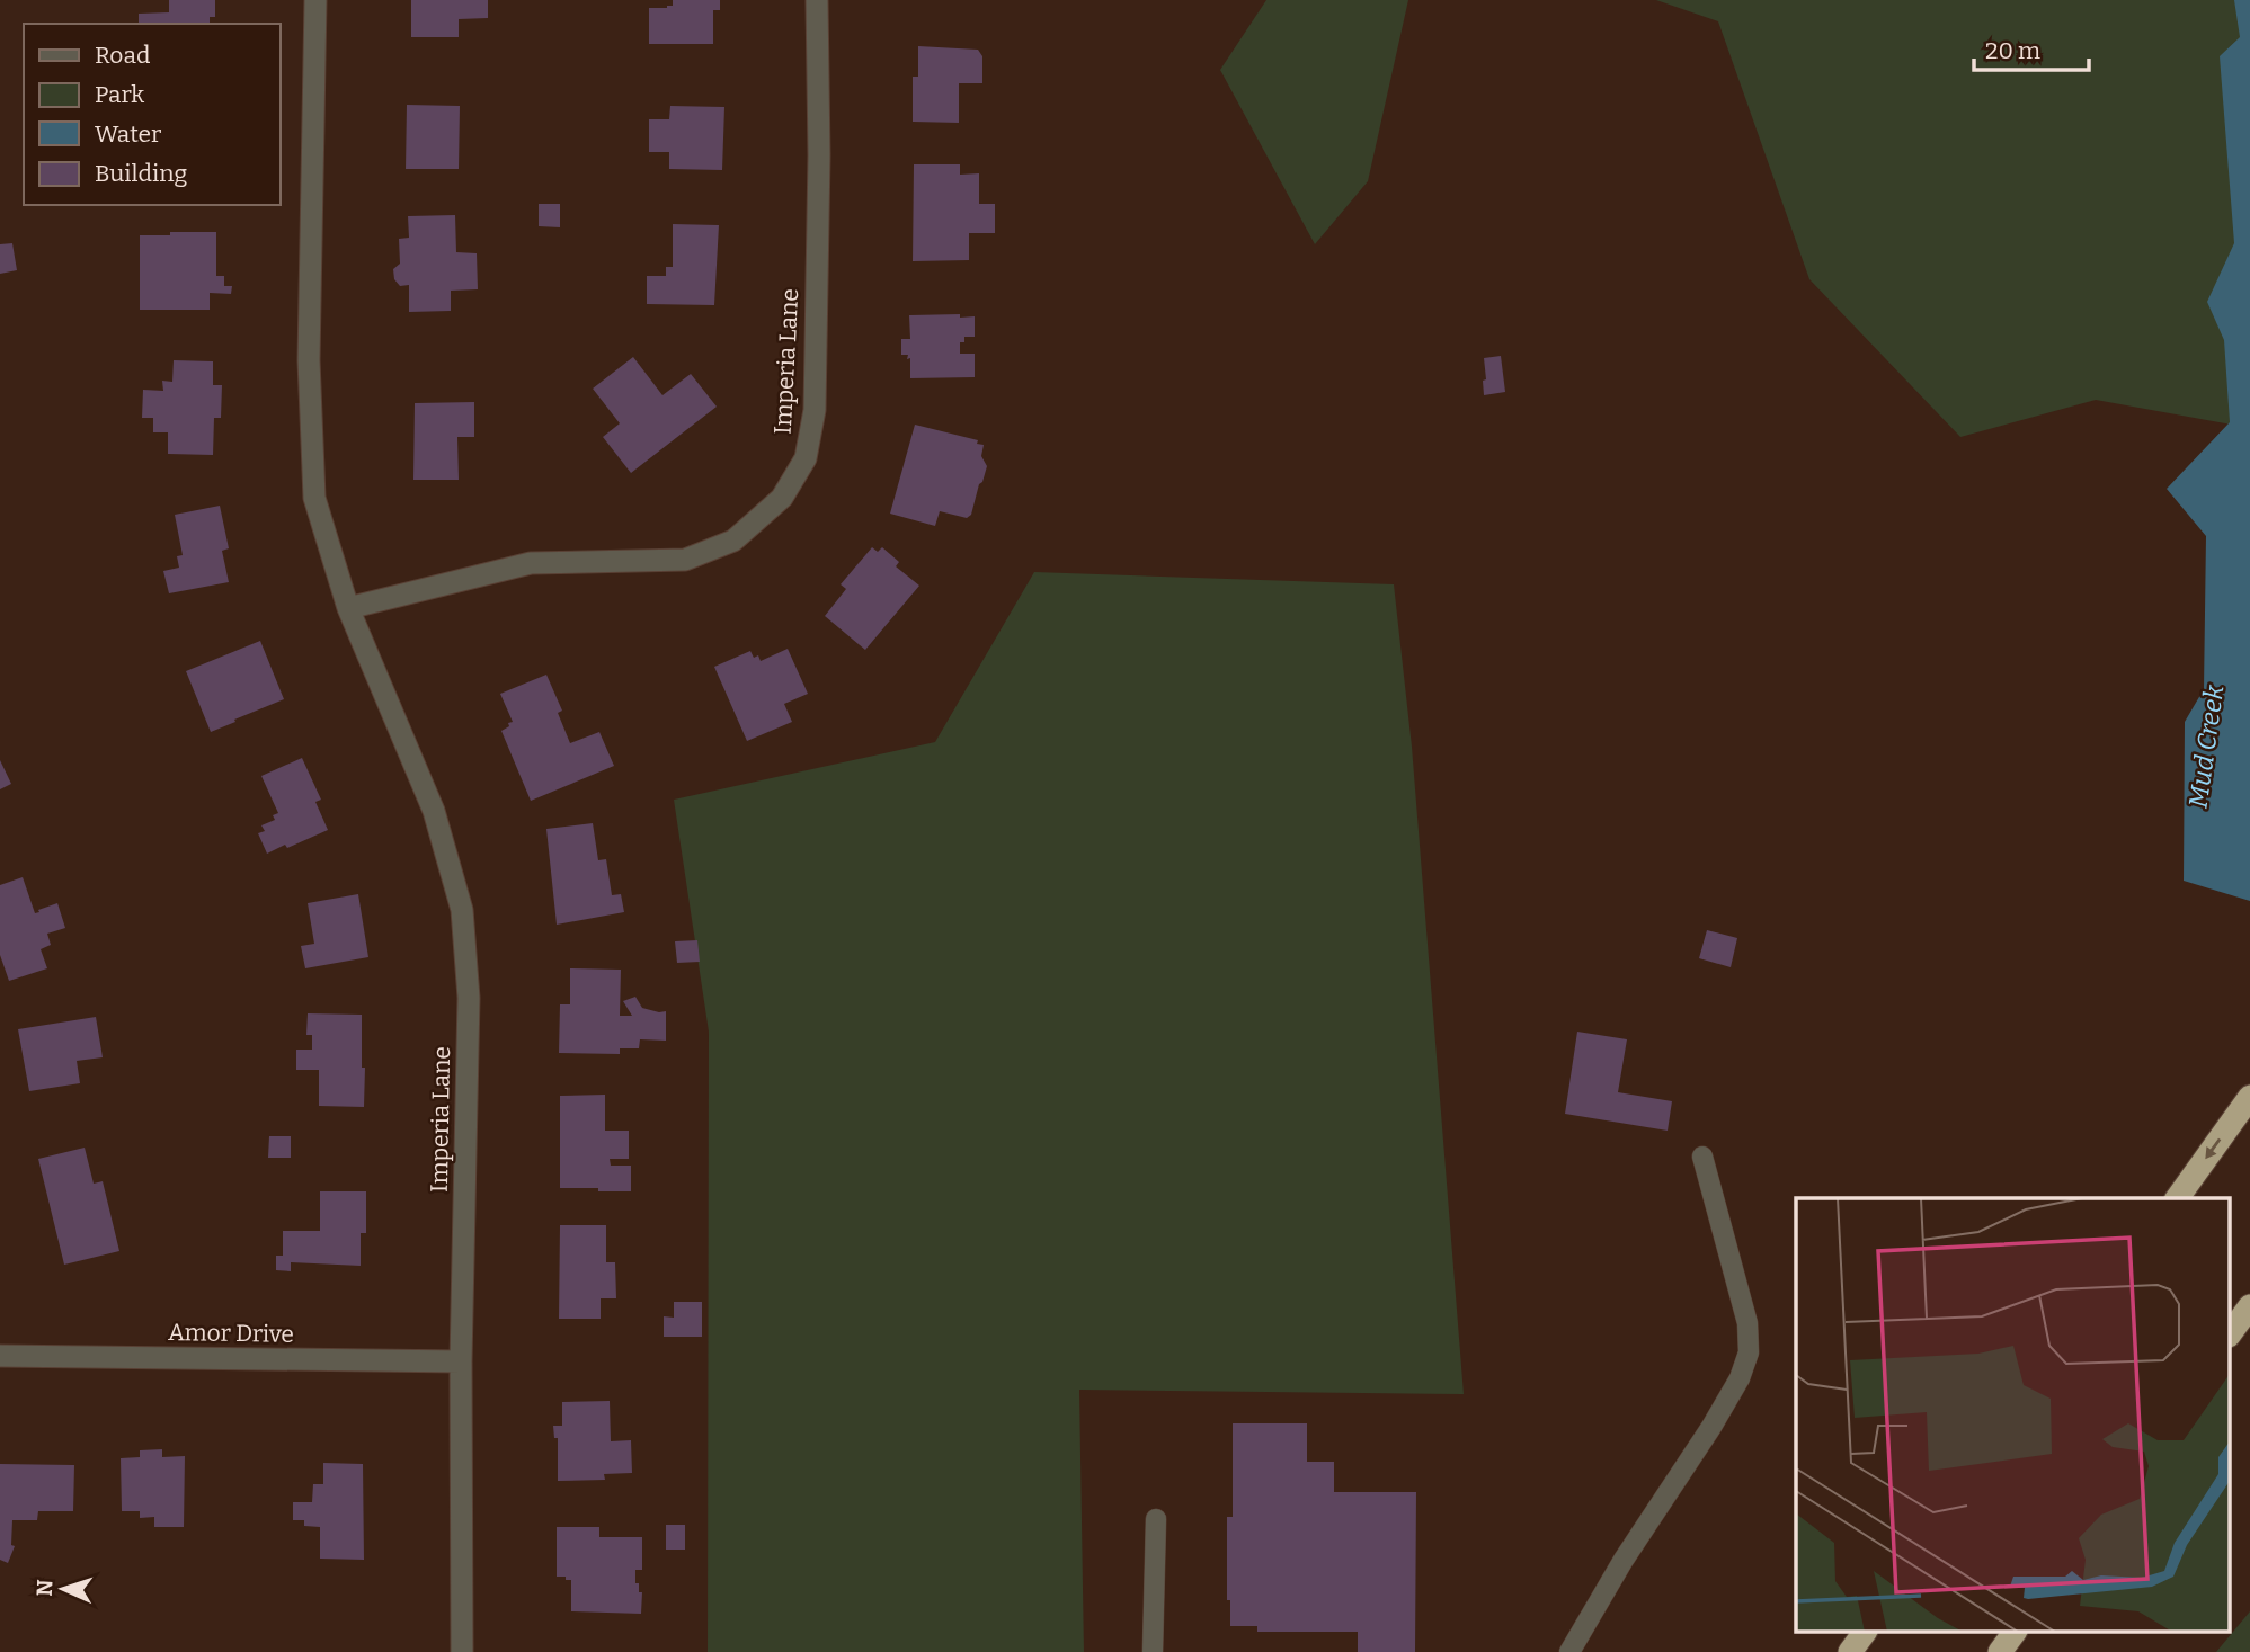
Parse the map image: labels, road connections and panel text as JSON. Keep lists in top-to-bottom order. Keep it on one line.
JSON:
{"streets":{"street":["Imperia Lane","Amor Drive"]},"crossings":[["Imperia Lane","Amor Drive"]],"water":["Mud Creek"],"legend":["Road","Park","Water","Building"],"scale_bar":"20 m","north":"left"}
